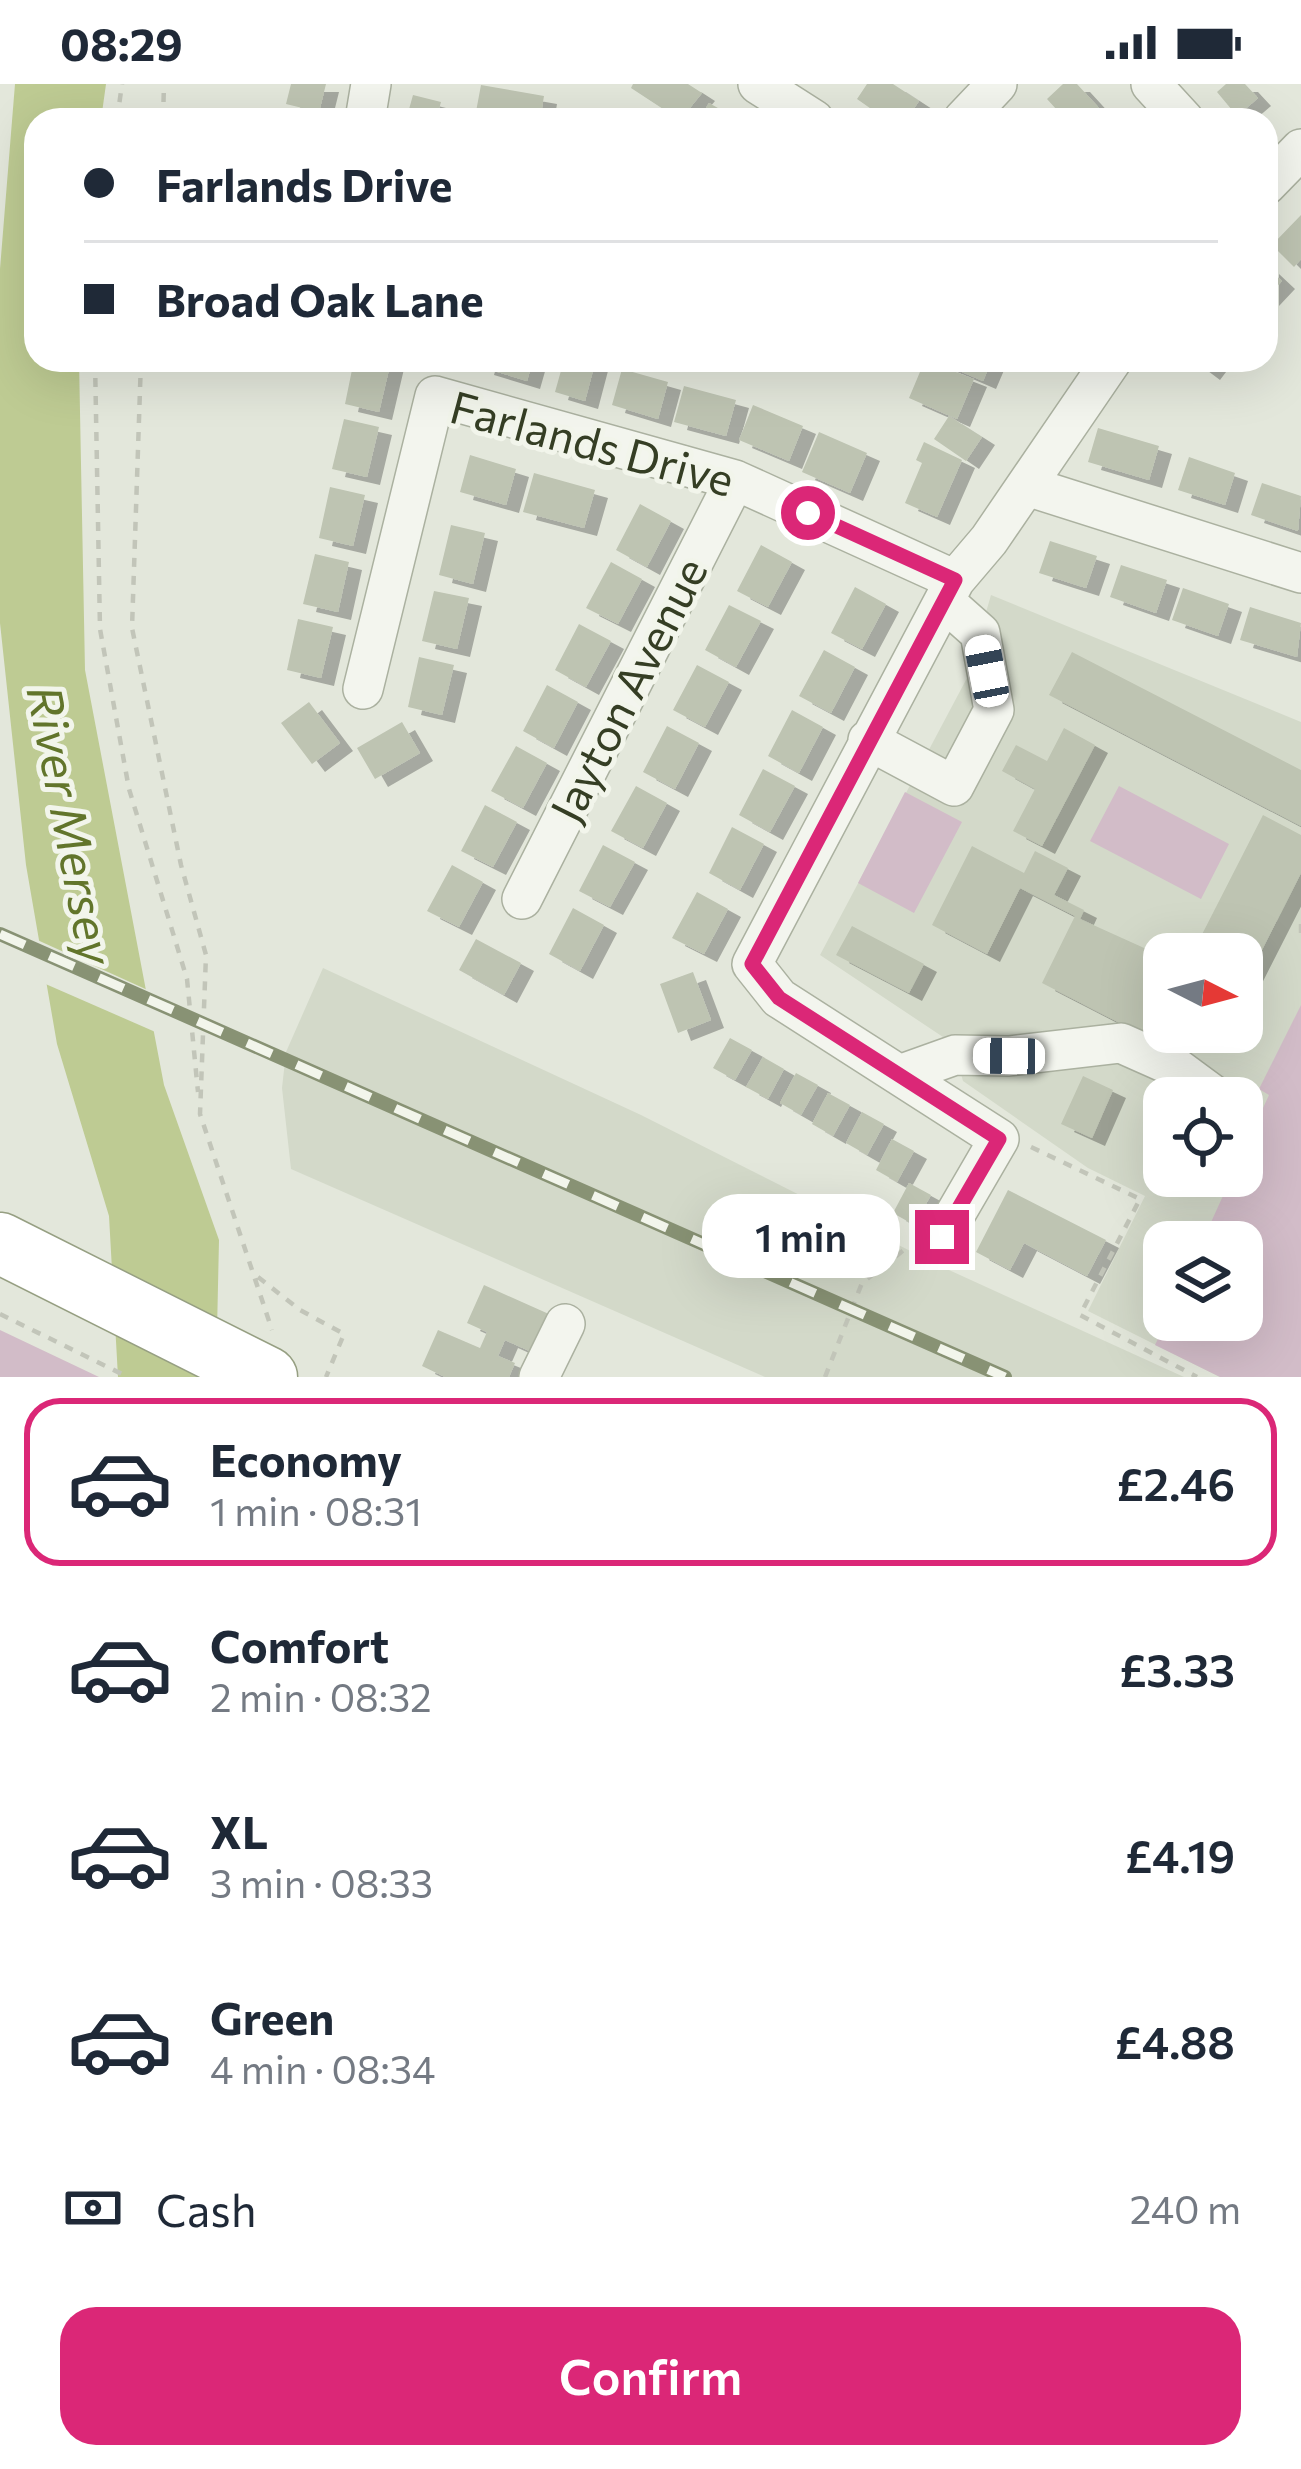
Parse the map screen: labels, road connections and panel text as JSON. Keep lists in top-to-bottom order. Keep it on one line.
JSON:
{"streets":{"street":["Farlands Drive","Jayton Avenue"]},"crossings":[["Farlands Drive","Jayton Avenue"]],"water":["River Mersey"],"north":"right","page":{"status":"08:29","banner":["Farlands Drive","Broad Oak Lane"],"bubble":"1 min","list":[{"name":"Economy","note":"1 min · 08:31","value":"£2.46"},{"name":"Comfort","note":"2 min · 08:32","value":"£3.33"},{"name":"XL","note":"3 min · 08:33","value":"£4.19"},{"name":"Green","note":"4 min · 08:34","value":"£4.88"}],"pay":["Cash","240 m"],"buttons":"Confirm"}}
